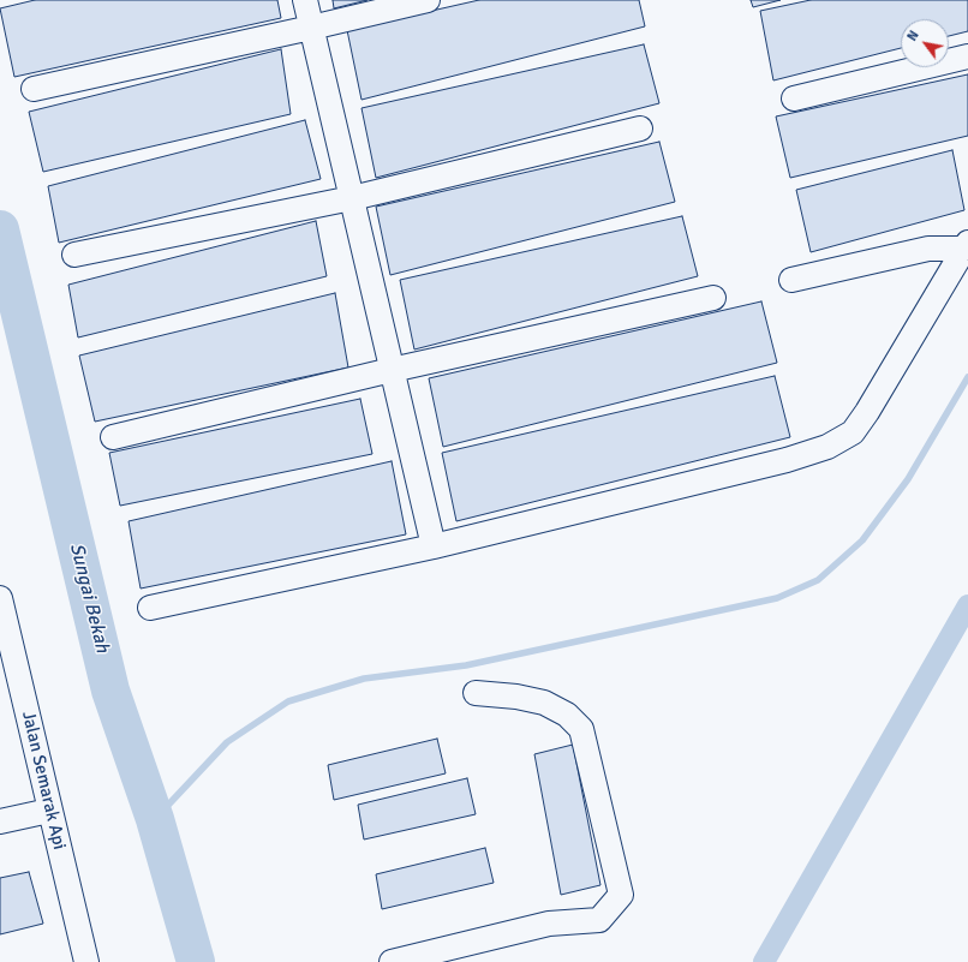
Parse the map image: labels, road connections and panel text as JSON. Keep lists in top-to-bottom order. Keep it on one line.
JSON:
{"streets":{"street":["Jalan Semarak Api"]},"water":["Sungai Bekah"],"north":"top left"}
